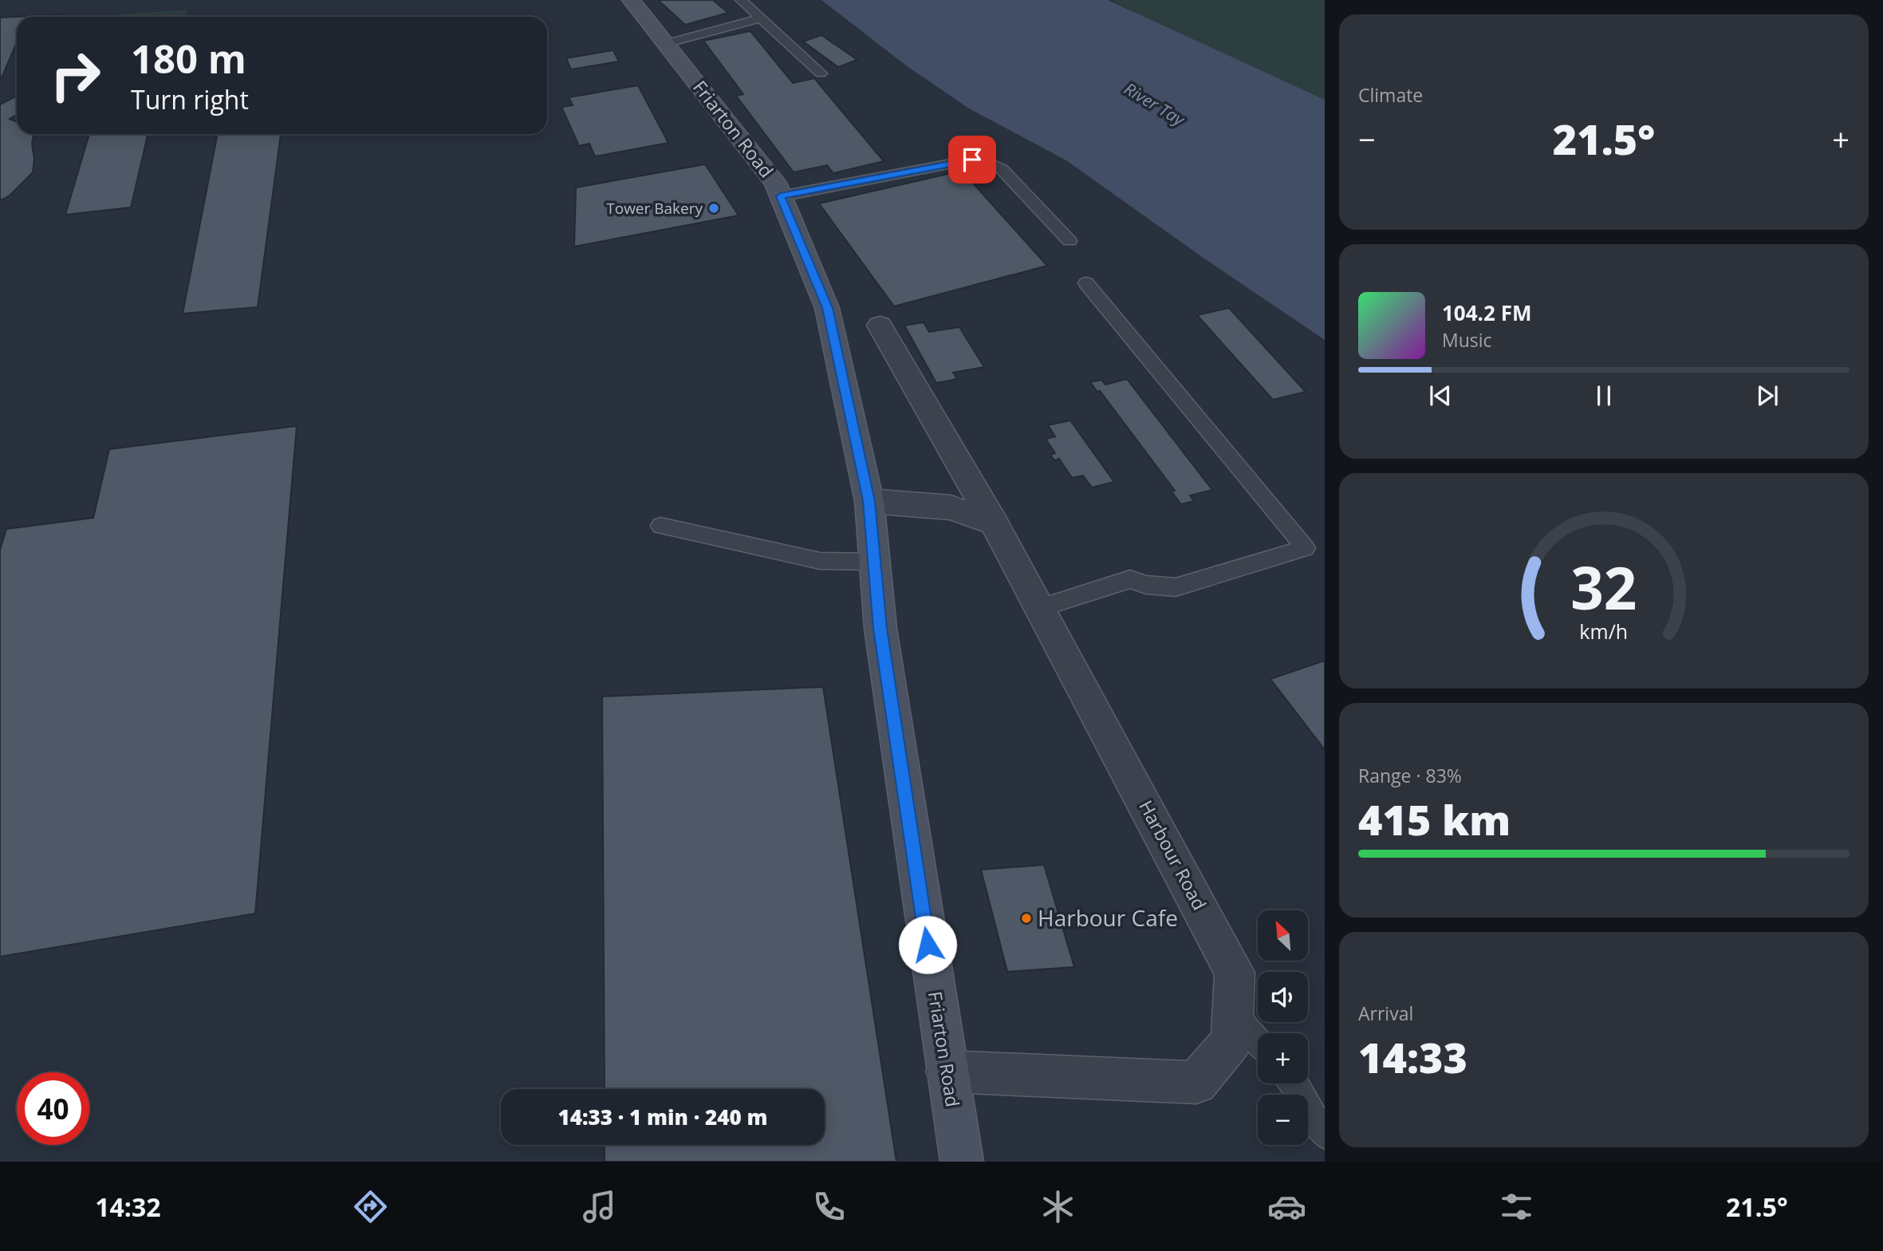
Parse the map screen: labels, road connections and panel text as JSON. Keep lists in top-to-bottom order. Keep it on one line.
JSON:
{"streets":{"street":["Friarton Road","Harbour Road"]},"crossings":[["Friarton Road","Harbour Road"]],"water":["River Tay"],"places":["Tower Bakery","Harbour Cafe"],"north":"top left","page":{"tile":["Climate",["Range · 83%","415 km"],["Arrival","14:33"]],"turn":["180 m","Turn right"],"heat":["−","21.5°","+"],"song":["104.2 FM","Music"],"map_buttons":["+","−"],"limit":"40","trip":"14:33 · 1 min · 240 m","tabs":["14:32","21.5°"],"gauge":["32","km/h"]}}
